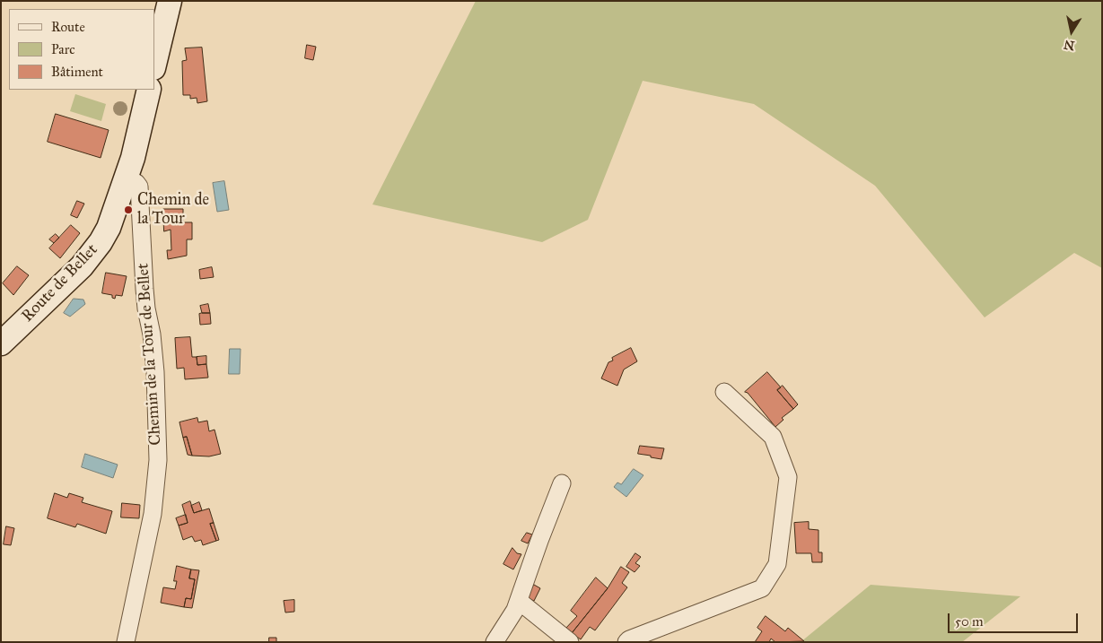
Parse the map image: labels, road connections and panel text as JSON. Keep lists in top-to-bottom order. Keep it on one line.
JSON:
{"streets":{"main road":["Route de Bellet"],"street":["Chemin de la Tour de Bellet"]},"crossings":[["Route de Bellet","Chemin de la Tour de Bellet"]],"places":["Chemin de la Tour"],"legend":["Route","Parc","Bâtiment"],"scale_bar":"50 m","north":"bottom"}
